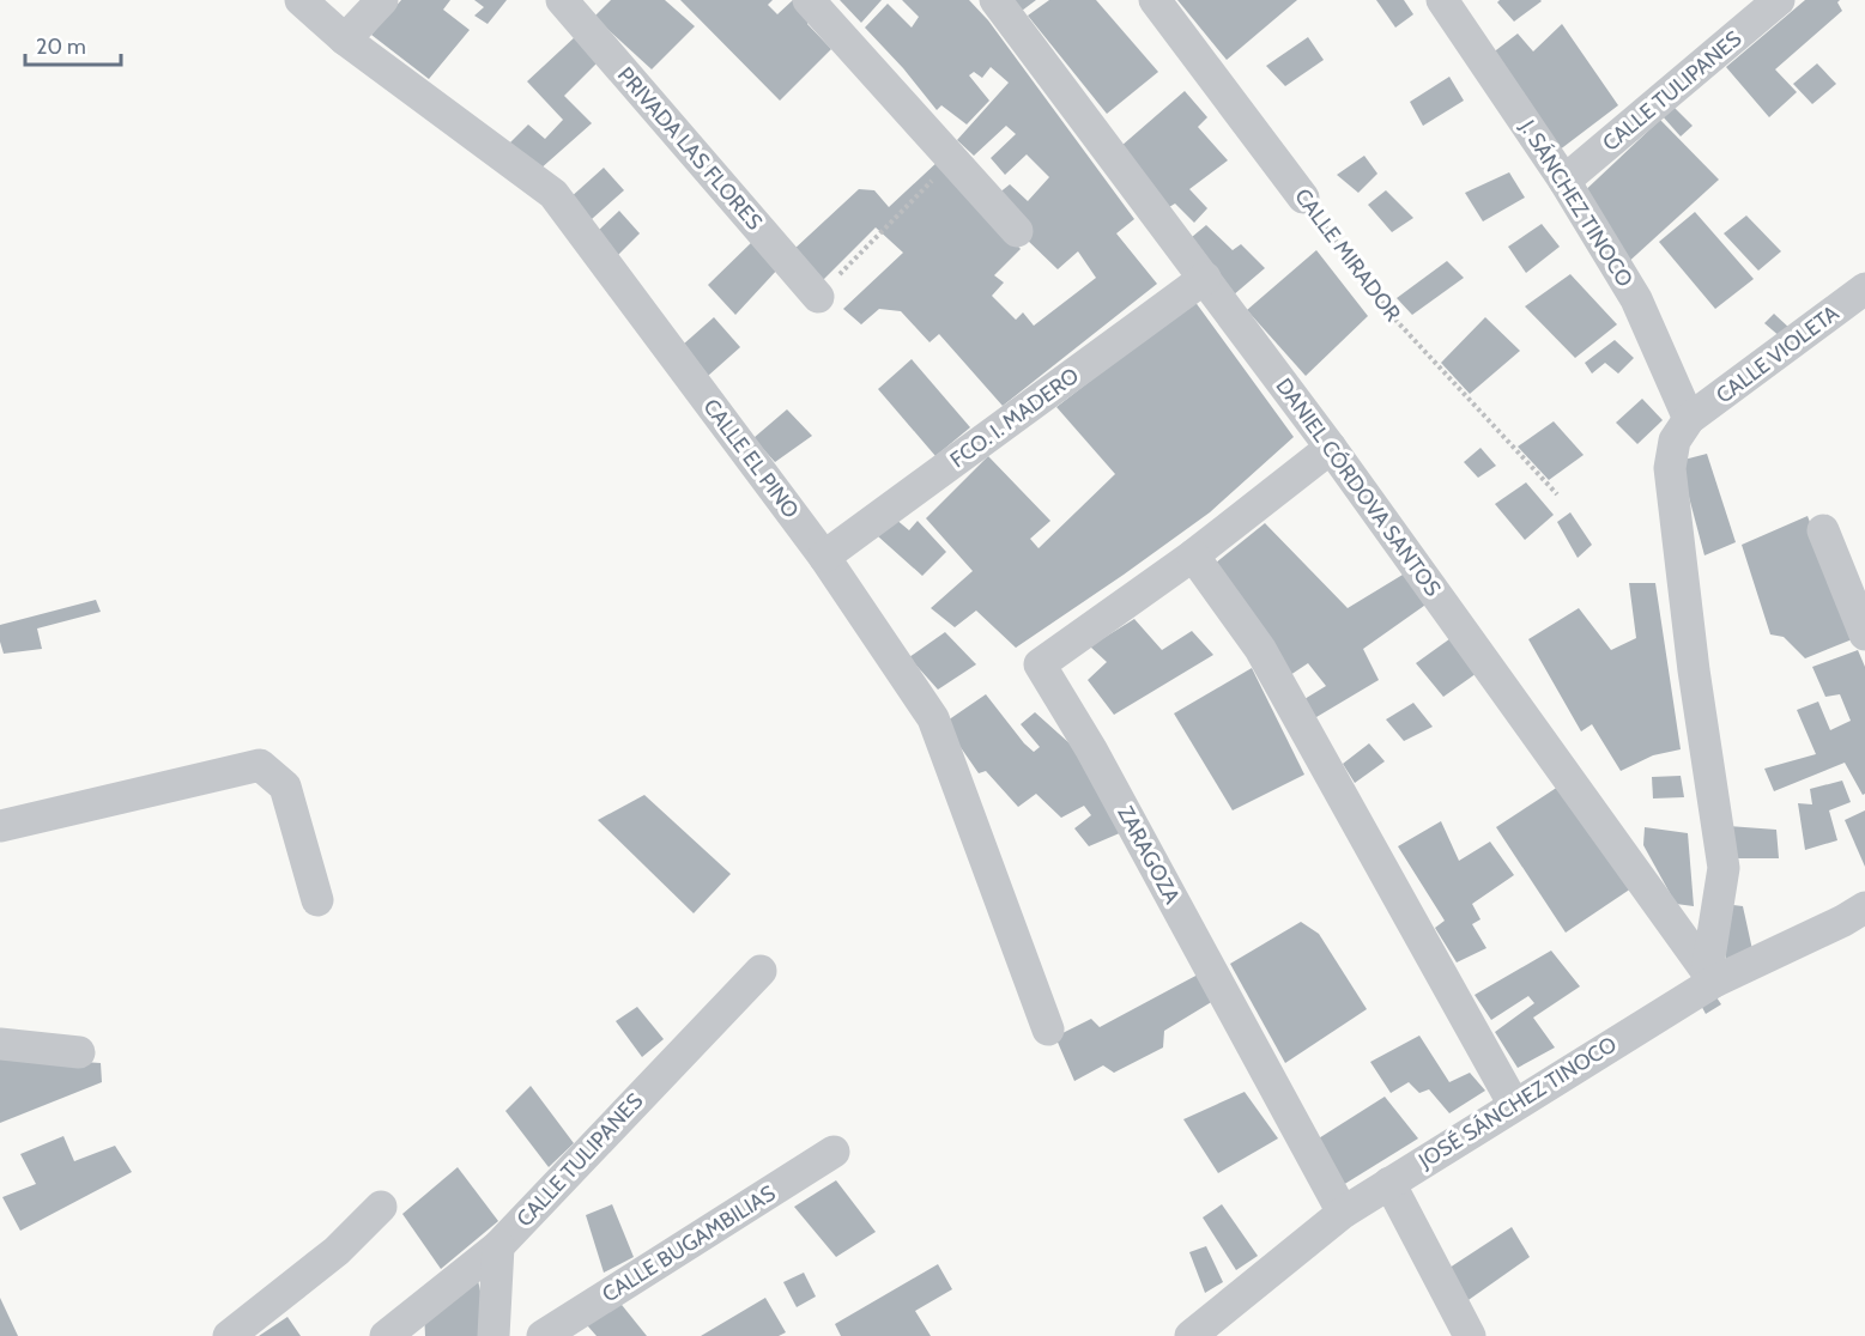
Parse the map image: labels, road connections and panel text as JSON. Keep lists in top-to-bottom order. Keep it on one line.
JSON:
{"streets":{"street":["CALLE TULIPANES","PRIVADA LAS FLORES","J. SÁNCHEZ TINOCO","CALLE MIRADOR","CALLE VIOLETA","FCO. I. MADERO","CALLE EL PINO","DANIEL CÓRDOVA SANTOS","ZARAGOZA","JOSÉ SÁNCHEZ TINOCO","CALLE BUGAMBILIAS"]},"crossings":[["CALLE TULIPANES","J. SÁNCHEZ TINOCO"],["J. SÁNCHEZ TINOCO","CALLE VIOLETA"],["FCO. I. MADERO","CALLE EL PINO"],["FCO. I. MADERO","DANIEL CÓRDOVA SANTOS"],["DANIEL CÓRDOVA SANTOS","ZARAGOZA"],["DANIEL CÓRDOVA SANTOS","JOSÉ SÁNCHEZ TINOCO"],["ZARAGOZA","JOSÉ SÁNCHEZ TINOCO"]],"scale_bar":"20 m"}
